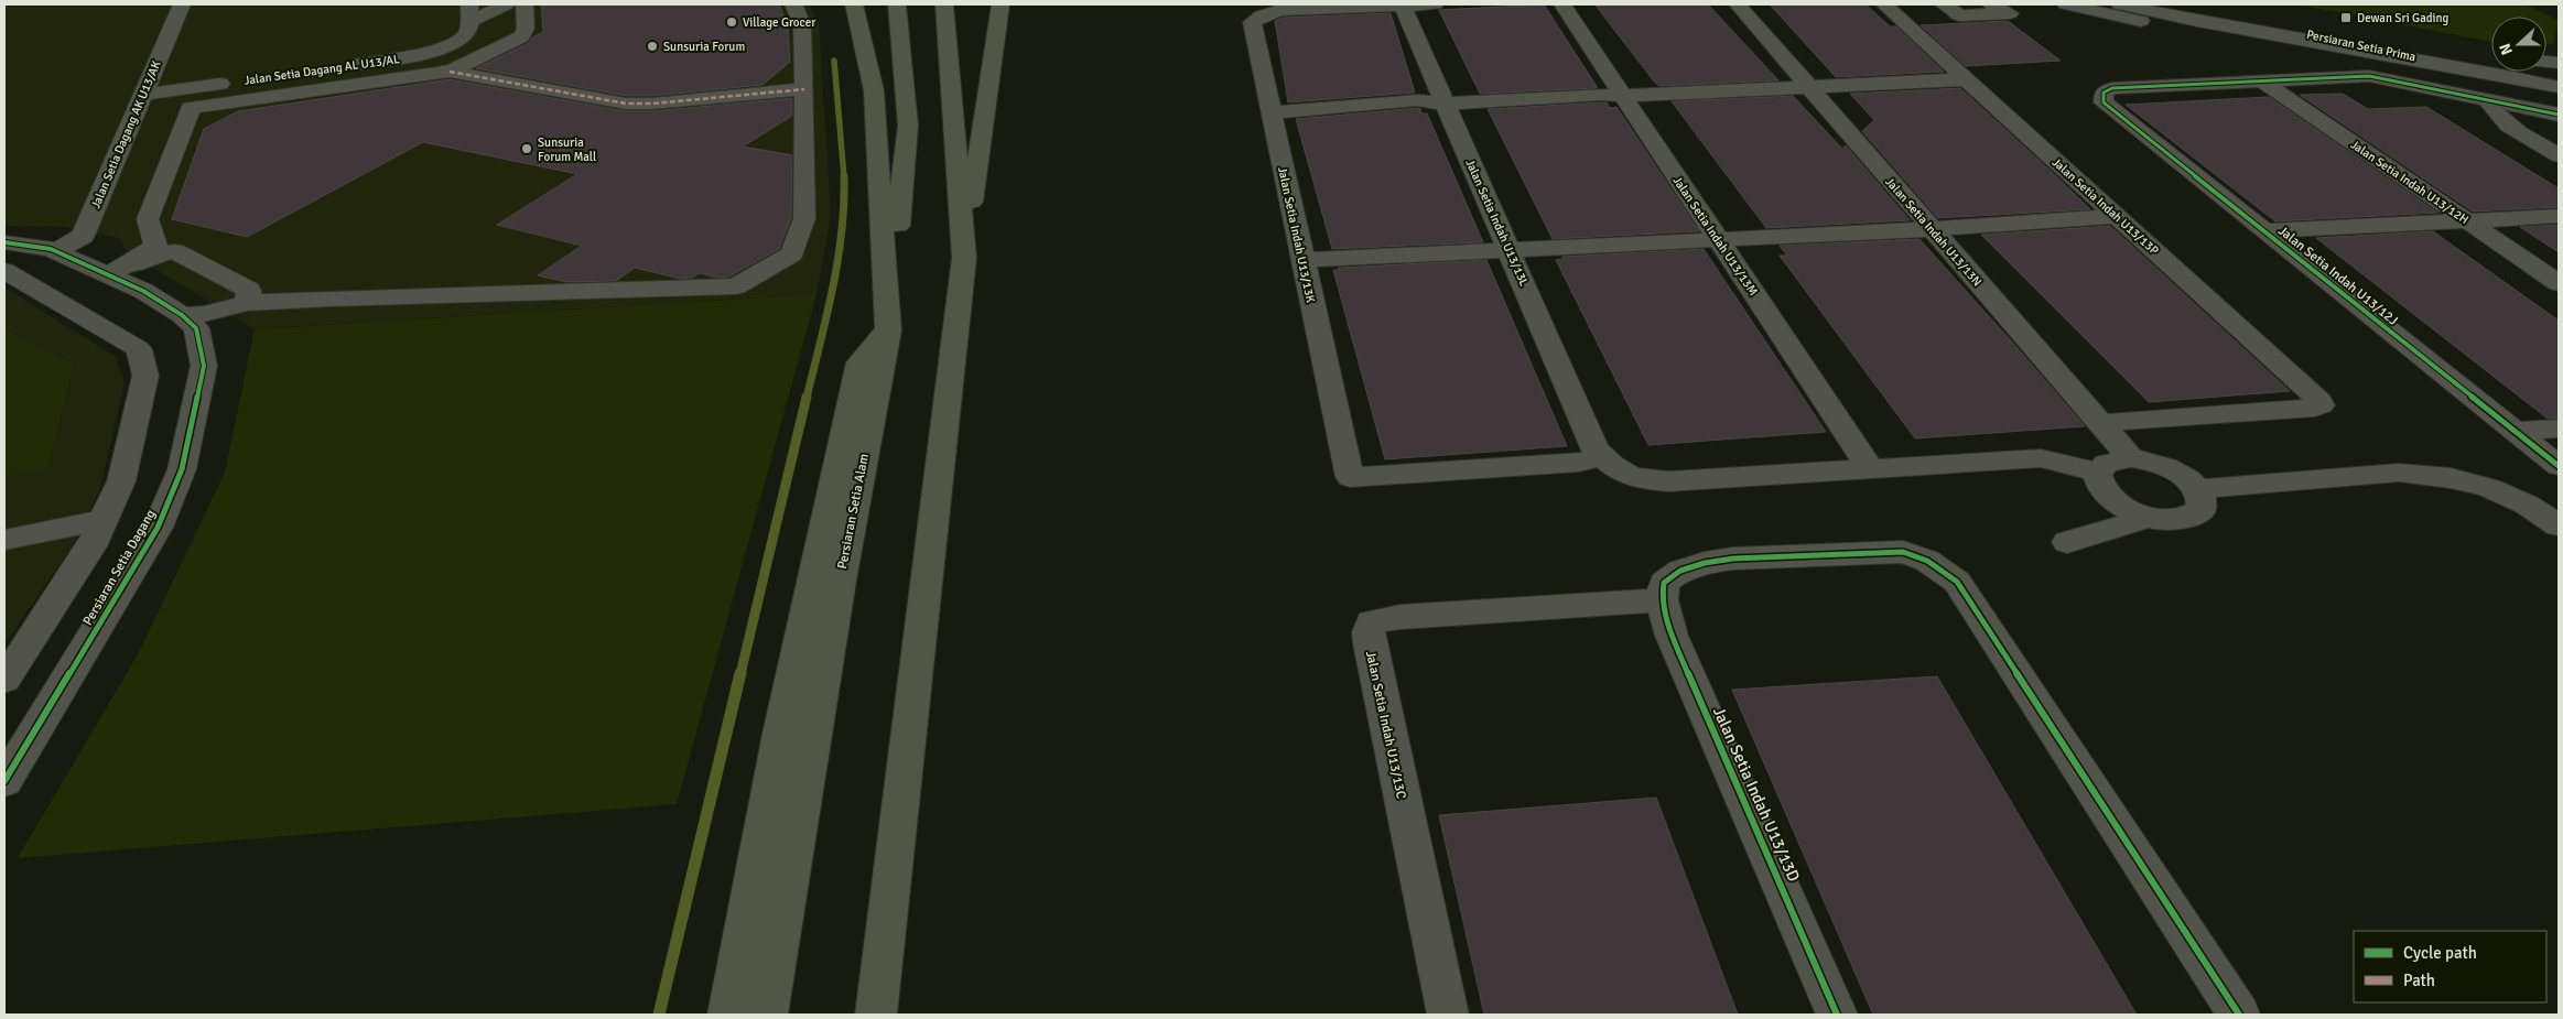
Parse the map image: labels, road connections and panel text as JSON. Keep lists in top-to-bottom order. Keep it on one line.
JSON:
{"streets":{"highway":["Persiaran Setia Alam"],"street":["Persiaran Setia Prima","Jalan Setia Dagang AL U13/AL","Jalan Setia Dagang AK U13/AK","Jalan Setia Indah U13/12H","Jalan Setia Indah U13/13P","Jalan Setia Indah U13/13L","Jalan Setia Indah U13/13N","Jalan Setia Indah U13/13K","Jalan Setia Indah U13/13M","Jalan Setia Indah U13/12J","Persiaran Setia Dagang","Jalan Setia Indah U13/13C","Jalan Setia Indah U13/13D"]},"crossings":[["Jalan Setia Dagang AL U13/AL","Jalan Setia Dagang AK U13/AK"],["Jalan Setia Indah U13/12H","Jalan Setia Indah U13/12J"],["Jalan Setia Indah U13/13P","Jalan Setia Indah U13/13N"],["Jalan Setia Indah U13/13L","Jalan Setia Indah U13/13K"],["Jalan Setia Indah U13/13C","Jalan Setia Indah U13/13D"]],"places":{"transit":["Dewan Sri Gading"],"other":["Village Grocer","Sunsuria Forum","Sunsuria Forum Mall"]},"legend":["Cycle path","Path"],"north":"left"}
